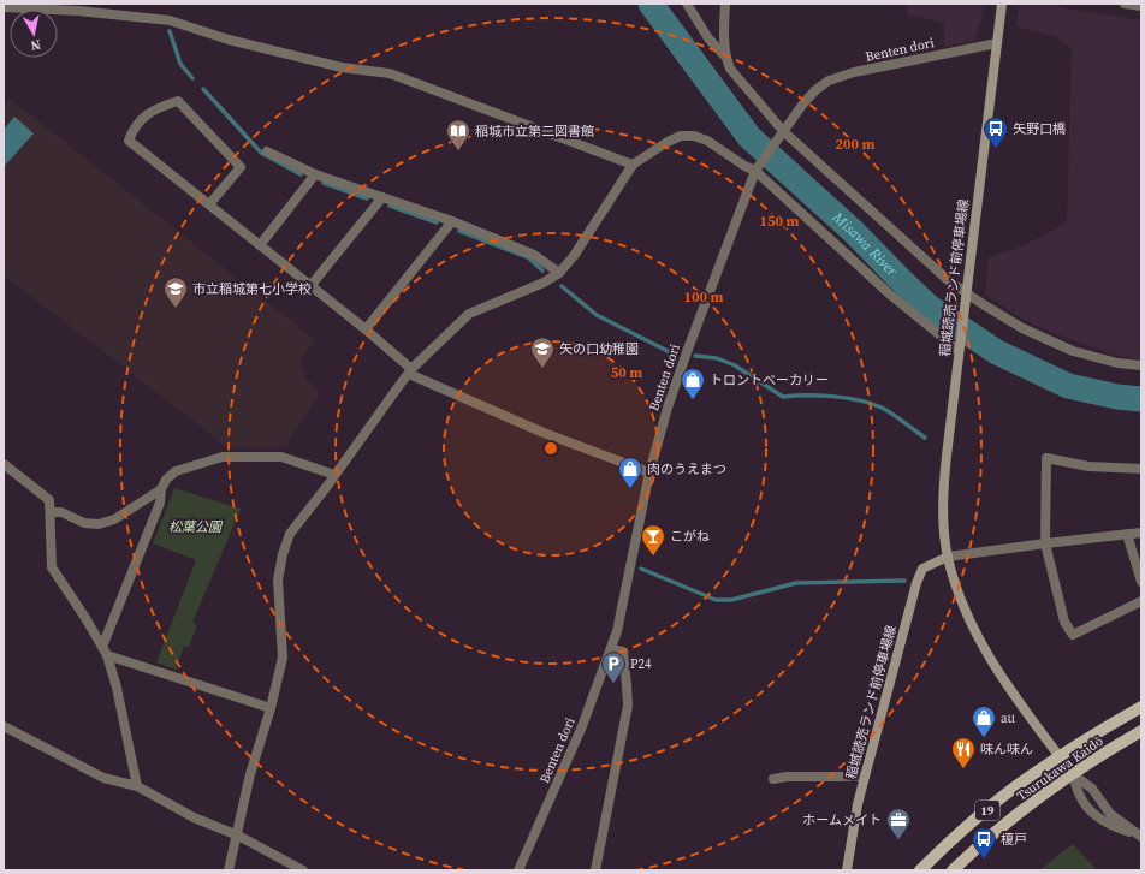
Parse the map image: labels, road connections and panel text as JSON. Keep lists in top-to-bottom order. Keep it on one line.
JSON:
{"streets":{"main road":["稲城読売ランド前停車場線","Tsurukawa Kaidō","19"],"street":["Benten dori"]},"crossings":[["Benten dori","稲城読売ランド前停車場線"],["稲城読売ランド前停車場線","Tsurukawa Kaidō"]],"water":["Misawa River"],"parks":["松葉公園"],"places":{"bus stop":["矢野口橋","榎戸"],"library":["稲城市立第二図書館"],"school or university":["市立稲城第七小学校","矢の口幼稚園"],"shop":["トロントベーカリー","肉のうえまつ","au"],"bar":["こがね"],"parking":["P24"],"restaurant":["味ん味ん"],"office":["ホームメイト"]},"north":"bottom","rings":["200 m","150 m","100 m","50 m"]}
